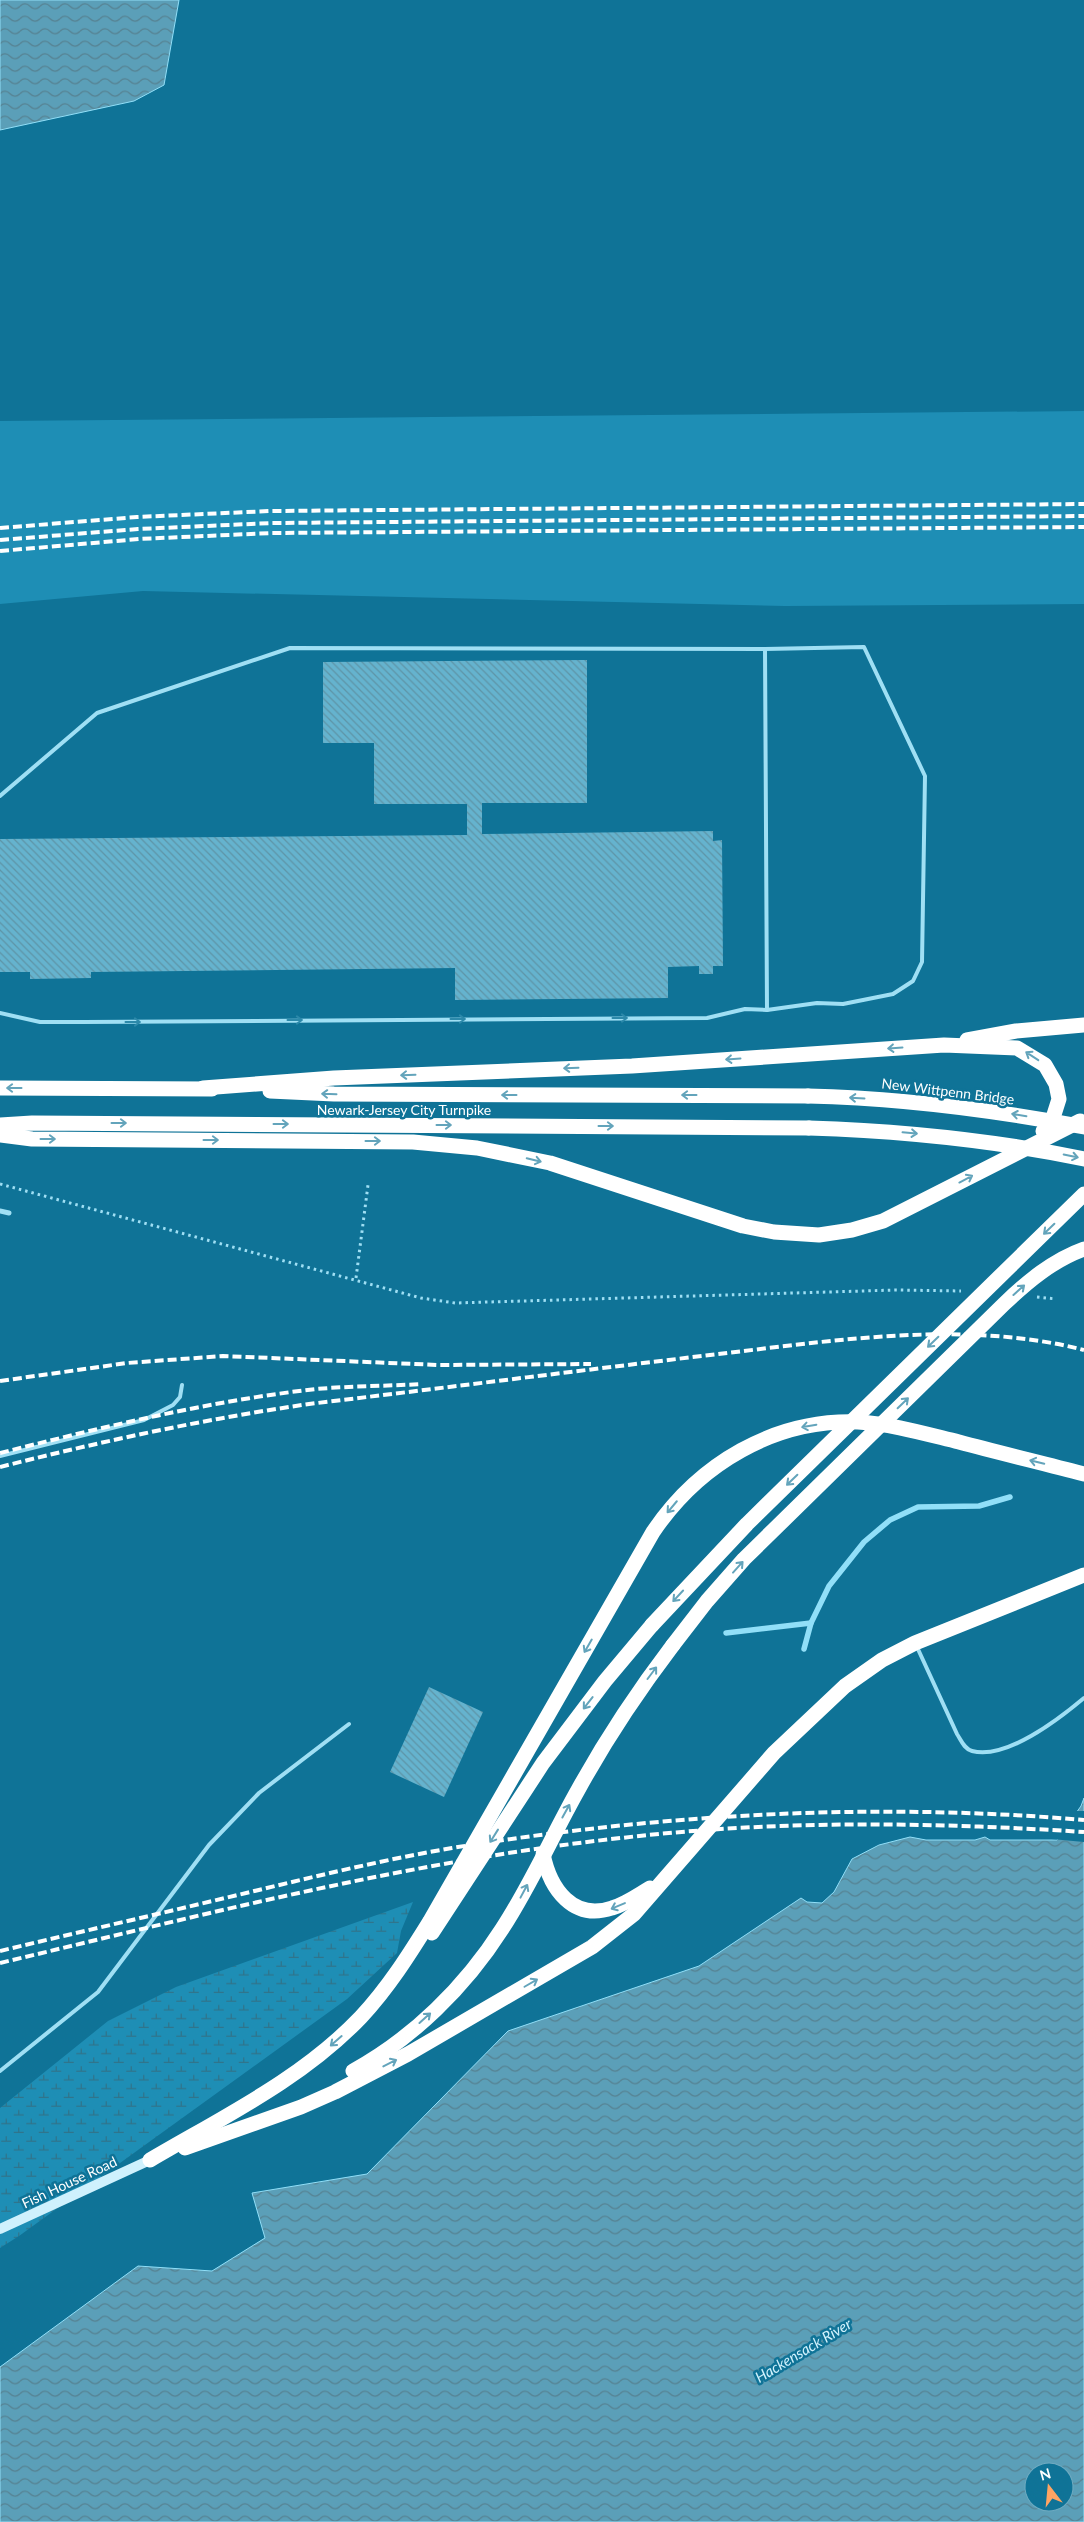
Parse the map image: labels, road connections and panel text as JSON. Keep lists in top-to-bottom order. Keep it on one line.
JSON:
{"streets":{"highway":["New Wittpenn Bridge","Newark-Jersey City Turnpike"],"main road":["Fish House Road"]},"crossings":[["New Wittpenn Bridge","Newark-Jersey City Turnpike"]],"water":["Hackensack River"],"north":"top"}
